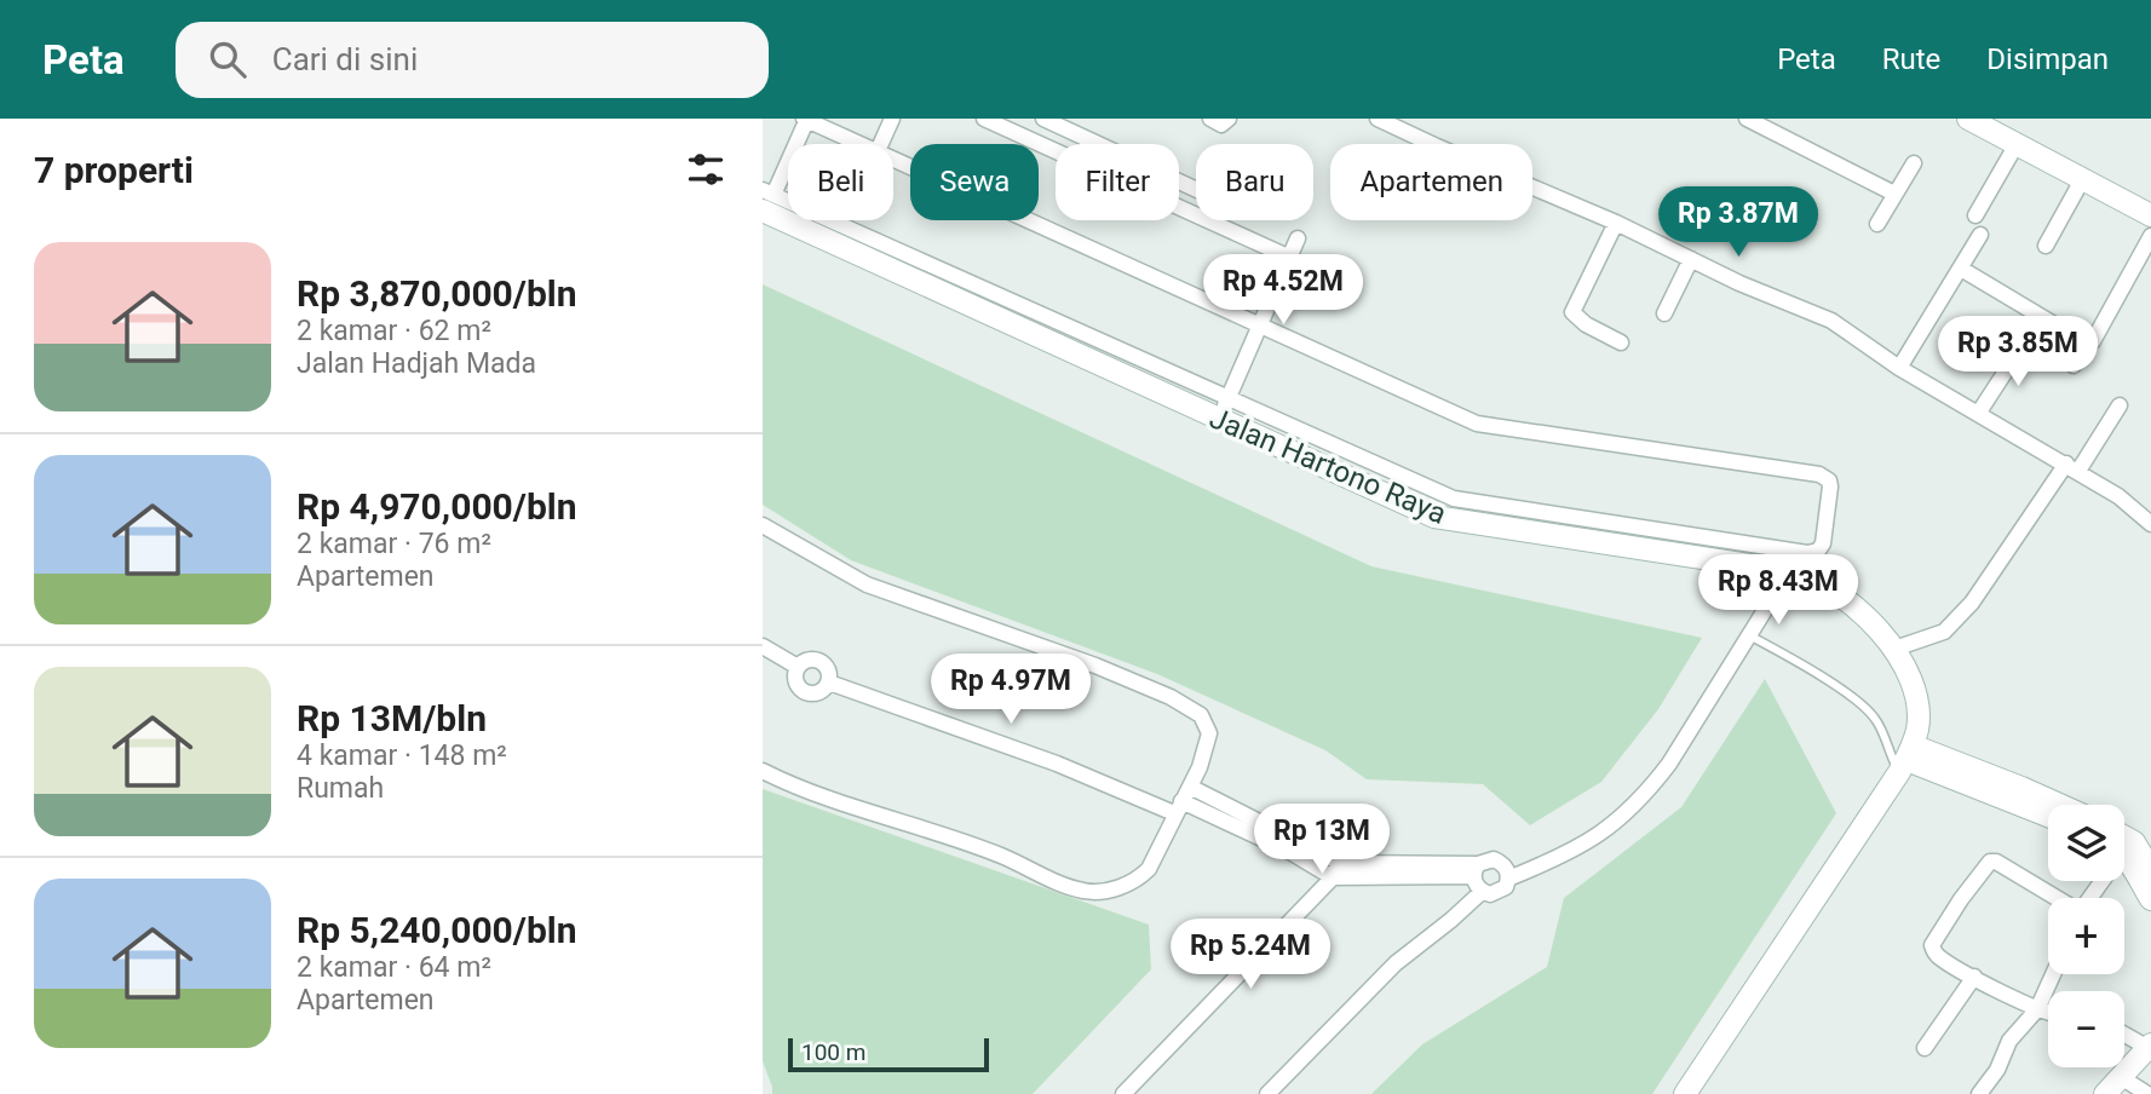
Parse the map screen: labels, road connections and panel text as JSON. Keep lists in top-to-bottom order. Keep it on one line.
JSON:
{"streets":{"street":["Jalan Hartono Raya"]},"scale_bar":"100 m","page":{"header":"Peta","search":"Cari di sini","nav":["Peta","Rute","Disimpan"],"heading":"7 properti","chip":["Beli","Sewa","Filter","Baru","Apartemen"],"price":["Rp 3.87M","Rp 4.52M","Rp 3.85M","Rp 8.43M","Rp 4.97M","Rp 13M","Rp 5.24M"],"list":[{"name":"Rp 3,870,000/bln","note":"2 kamar · 62 m² · Jalan Hadjah Mada"},{"name":"Rp 4,970,000/bln","note":"2 kamar · 76 m² · Apartemen"},{"name":"Rp 13M/bln","note":"4 kamar · 148 m² · Rumah"},{"name":"Rp 5,240,000/bln","note":"2 kamar · 64 m² · Apartemen"}],"map_buttons":["+","−"],"scale":"100 m"}}
